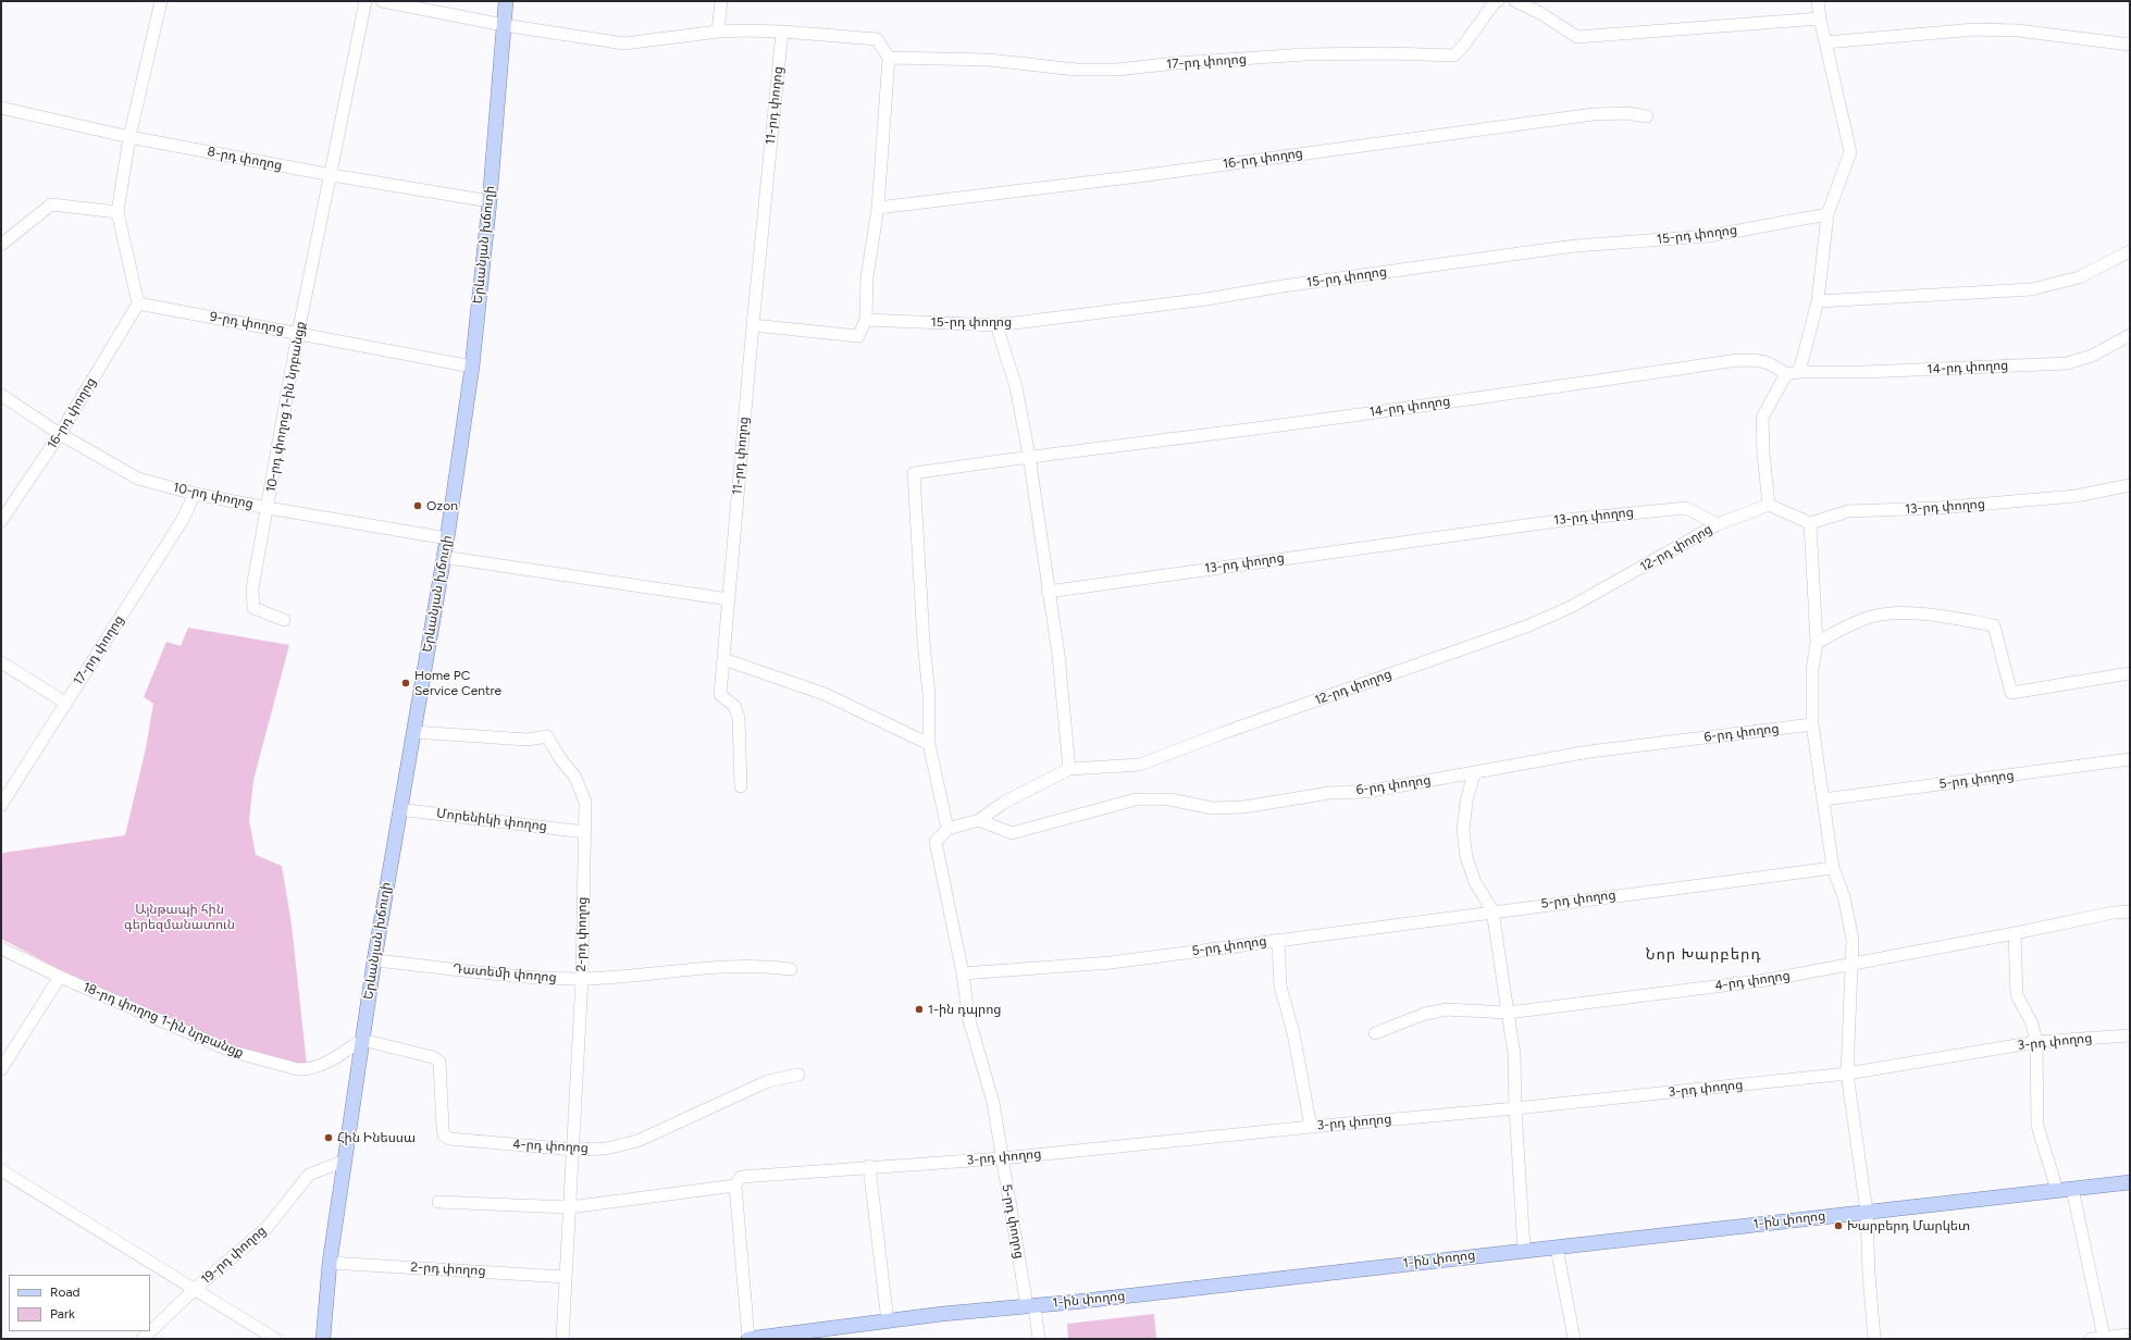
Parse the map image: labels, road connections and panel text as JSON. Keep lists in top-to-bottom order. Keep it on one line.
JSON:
{"streets":{"main road":["Երևանյան խճուղի","1-ին փողոց"],"street":["17-րդ փողոց","11-րդ փողոց","8-րդ փողոց","16-րդ փողոց","15-րդ փողոց","9-րդ փողոց","14-րդ փողոց","10-րդ փողոց 1-ին նրբանցք","10-րդ փողոց","13-րդ փողոց","12-րդ փողոց","6-րդ փողոց","5-րդ փողոց","Մորենիկի փողոց","2-րդ փողոց","Դատեմի փողոց","4-րդ փողոց","18-րդ փողոց 1-ին նրբանցք","3-րդ փողոց","19-րդ փողոց"]},"crossings":[["17-րդ փողոց","10-րդ փողոց"],["8-րդ փողոց","Երևանյան խճուղի"],["8-րդ փողոց","10-րդ փողոց 1-ին նրբանցք"],["16-րդ փողոց","9-րդ փողոց"],["16-րդ փողոց","10-րդ փողոց"],["Երևանյան խճուղի","9-րդ փողոց"],["Երևանյան խճուղի","10-րդ փողոց"],["Երևանյան խճուղի","Մորենիկի փողոց"],["Երևանյան խճուղի","2-րդ փողոց"],["Երևանյան խճուղի","Դատեմի փողոց"],["Երևանյան խճուղի","4-րդ փողոց"],["Երևանյան խճուղի","18-րդ փողոց 1-ին նրբանցք"],["Երևանյան խճուղի","19-րդ փողոց"],["9-րդ փողոց","10-րդ փողոց 1-ին նրբանցք"],["10-րդ փողոց 1-ին նրբանցք","10-րդ փողոց"],["13-րդ փողոց","12-րդ փողոց"],["12-րդ փողոց","6-րդ փողոց"],["5-րդ փողոց","3-րդ փողոց"],["5-րդ փողոց","1-ին փողոց"],["Մորենիկի փողոց","2-րդ փողոց"],["2-րդ փողոց","Դատեմի փողոց"],["2-րդ փողոց","4-րդ փողոց"],["4-րդ փողոց","18-րդ փողոց 1-ին նրբանցք"]],"districts":["Նոր Խարբերդ"],"parks":["Այնթապի հին գերեզմանատուն"],"places":["Ozon","Home PC Service Centre","1-ին դպրոց","Հին Ինեսսա","Խարբերդ Մարկետ"],"legend":["Road","Park"]}
